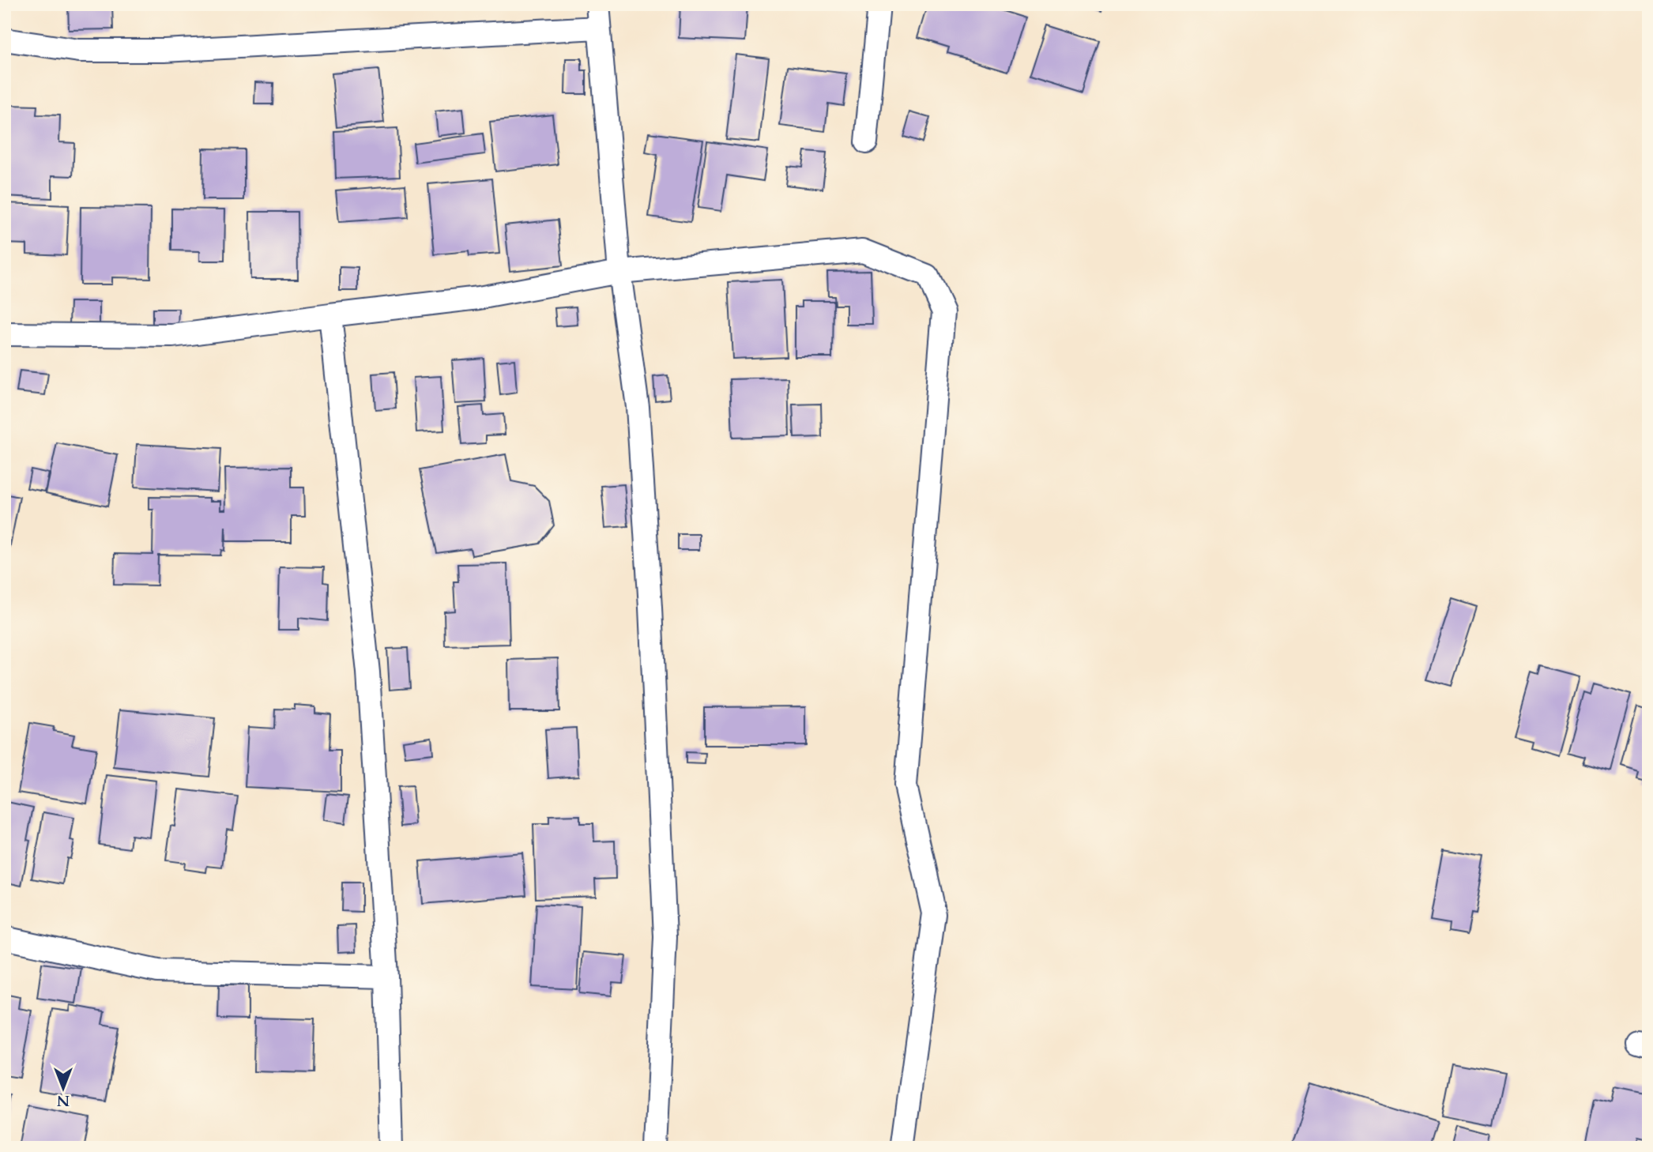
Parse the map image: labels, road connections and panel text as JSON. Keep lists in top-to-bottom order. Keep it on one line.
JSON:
{"north":"bottom"}
